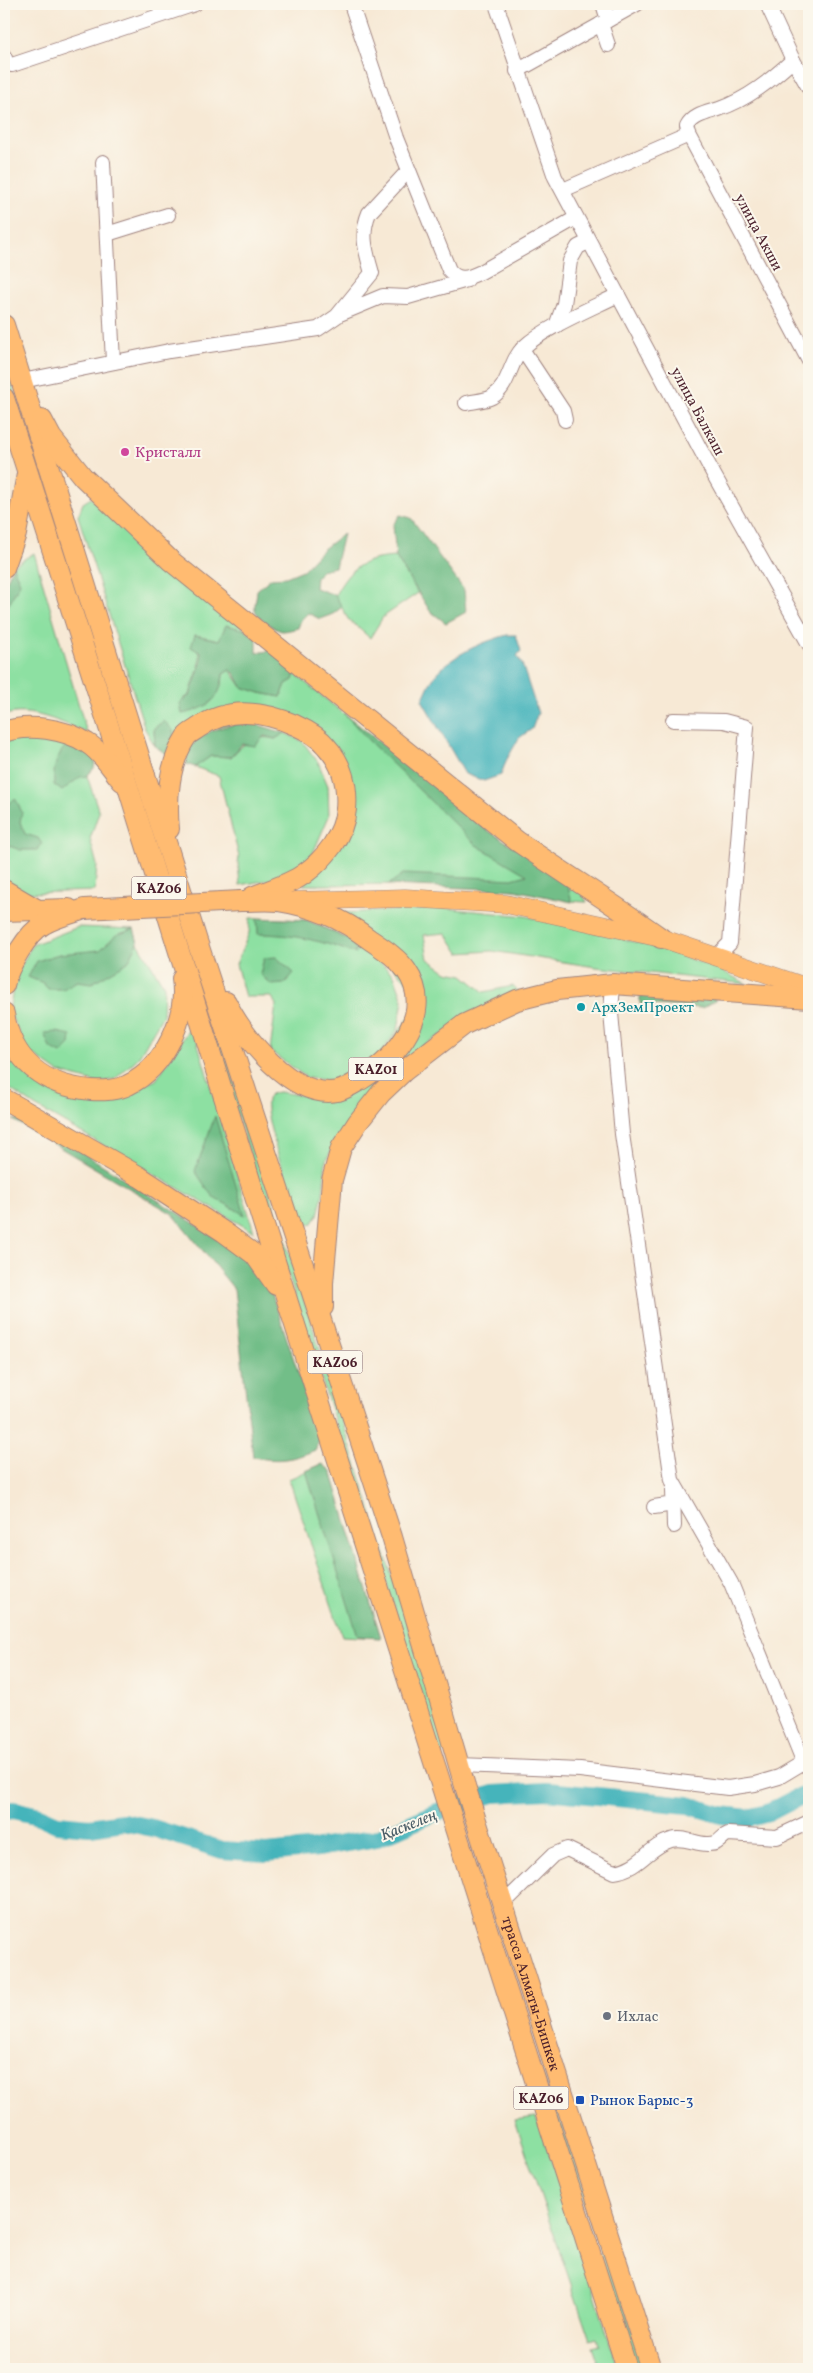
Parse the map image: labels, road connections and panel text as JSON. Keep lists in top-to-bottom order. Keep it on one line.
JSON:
{"streets":{"highway":["KАZ06","KАZ01","трасса Алматы-Бишкек"],"street":["улица Акши","улица Балкаш"]},"crossings":[["KАZ06","KАZ01"],["KАZ06","трасса Алматы-Бишкек"]],"water":["Қаскелең"],"places":{"other":["Кристалл","АрхЗемПроект","Ихлас"],"transit":["Рынок Барыс-3"]}}
